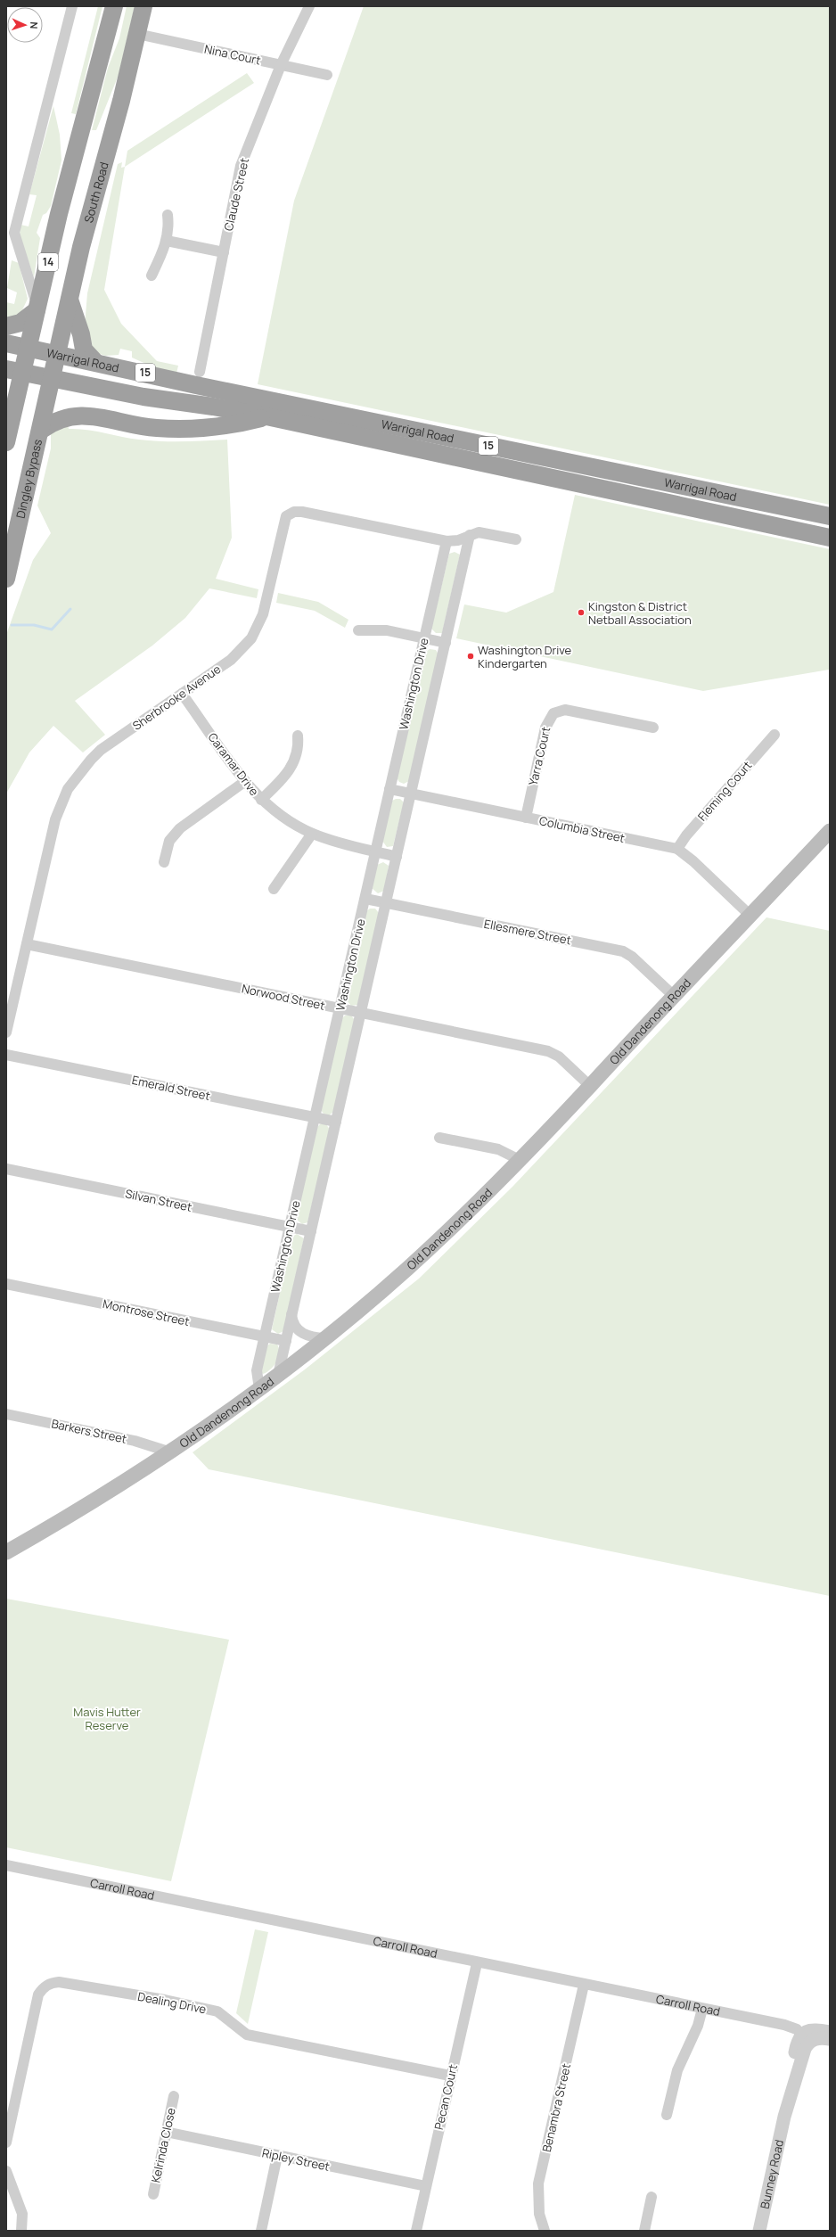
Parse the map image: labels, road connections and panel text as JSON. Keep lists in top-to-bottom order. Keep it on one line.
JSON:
{"streets":{"highway":["South Road","14","Warrigal Road","15","Dingley Bypass"],"main road":["Old Dandenong Road"],"street":["Nina Court","Claude Street","Washington Drive","Sherbrooke Avenue","Yarra Court","Caramar Drive","Fleming Court","Columbia Street","Ellesmere Street","Norwood Street","Emerald Street","Silvan Street","Montrose Street","Barkers Street","Carroll Road","Dealing Drive","Pecan Court","Benambra Street","Kelrinda Close","Ripley Street","Bunney Road"]},"crossings":[["Nina Court","South Road"],["Nina Court","Claude Street"],["South Road","Warrigal Road"],["South Road","Dingley Bypass"],["14","Warrigal Road"],["Warrigal Road","Dingley Bypass"],["Washington Drive","Sherbrooke Avenue"],["Washington Drive","Caramar Drive"],["Washington Drive","Columbia Street"],["Washington Drive","Ellesmere Street"],["Washington Drive","Norwood Street"],["Washington Drive","Old Dandenong Road"],["Washington Drive","Emerald Street"],["Washington Drive","Silvan Street"],["Washington Drive","Montrose Street"],["Sherbrooke Avenue","Caramar Drive"],["Sherbrooke Avenue","Norwood Street"],["Yarra Court","Columbia Street"],["Fleming Court","Columbia Street"],["Columbia Street","Old Dandenong Road"],["Ellesmere Street","Old Dandenong Road"],["Norwood Street","Old Dandenong Road"],["Old Dandenong Road","Barkers Street"],["Carroll Road","Pecan Court"],["Carroll Road","Benambra Street"],["Carroll Road","Bunney Road"],["Dealing Drive","Pecan Court"],["Pecan Court","Ripley Street"],["Kelrinda Close","Ripley Street"]],"parks":["Mavis Hutter Reserve"],"places":["Kingston & District Netball Association","Washington Drive Kindergarten"],"north":"right"}
